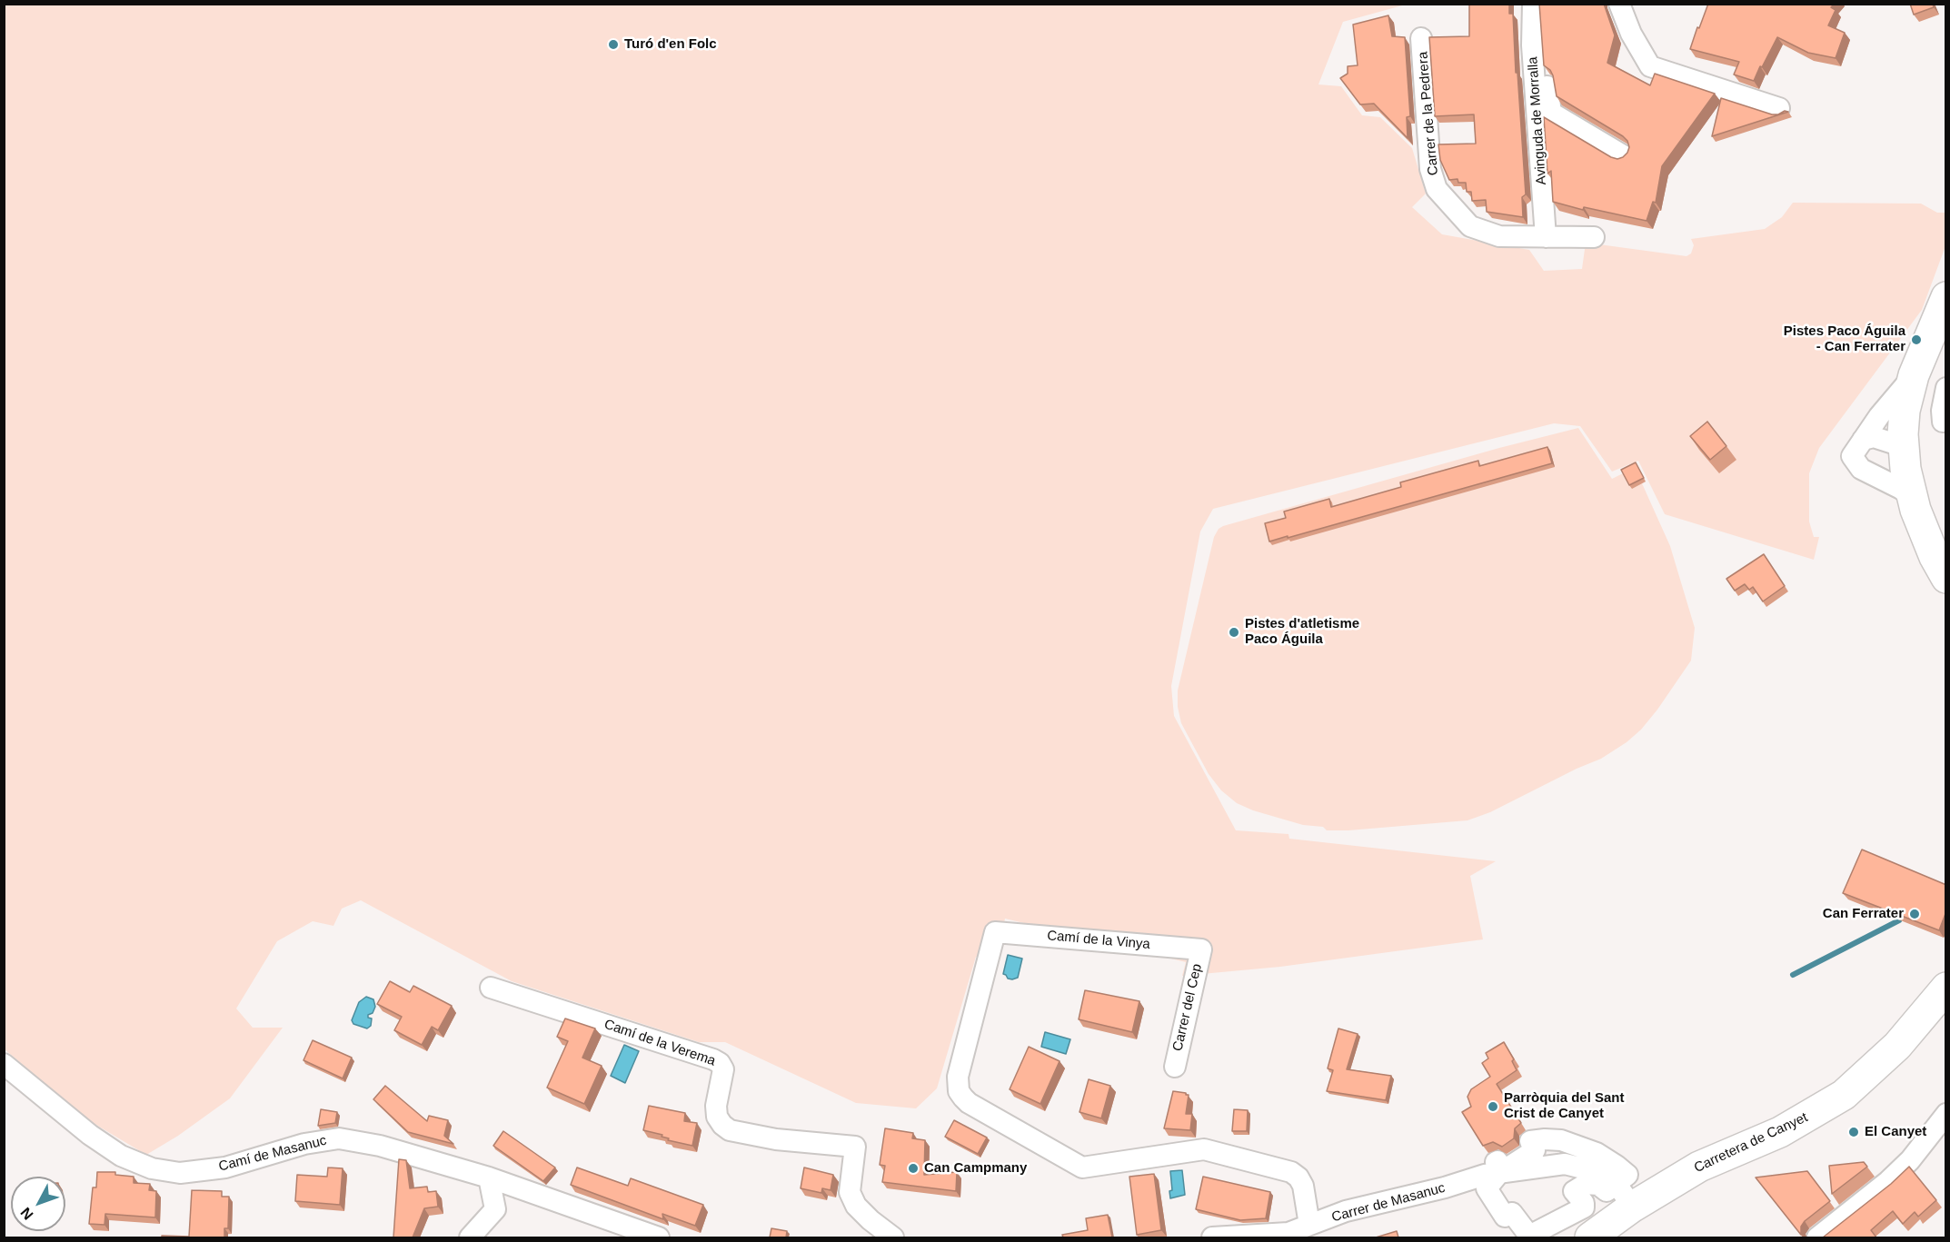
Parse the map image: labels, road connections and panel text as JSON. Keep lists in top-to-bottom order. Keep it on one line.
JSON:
{"streets":{"street":["Carrer de la Pedrera","Avinguda de Morralla","Camí de la Vinya","Carrer del Cep","Camí de la Verema","Carretera de Canyet","Camí de Masanuc","Carrer de Masanuc"]},"crossings":[["Carrer de la Pedrera","Avinguda de Morralla"],["Camí de la Vinya","Carrer del Cep"],["Camí de la Vinya","Carrer de Masanuc"],["Carretera de Canyet","Carrer de Masanuc"]],"places":["Turó d'en Folc","Pistes Paco Águila - Can Ferrater","Pistes d'atletisme Paco Águila","Can Ferrater","Parròquia del Sant Crist de Canyet","El Canyet","Can Campmany"],"north":"bottom left"}
